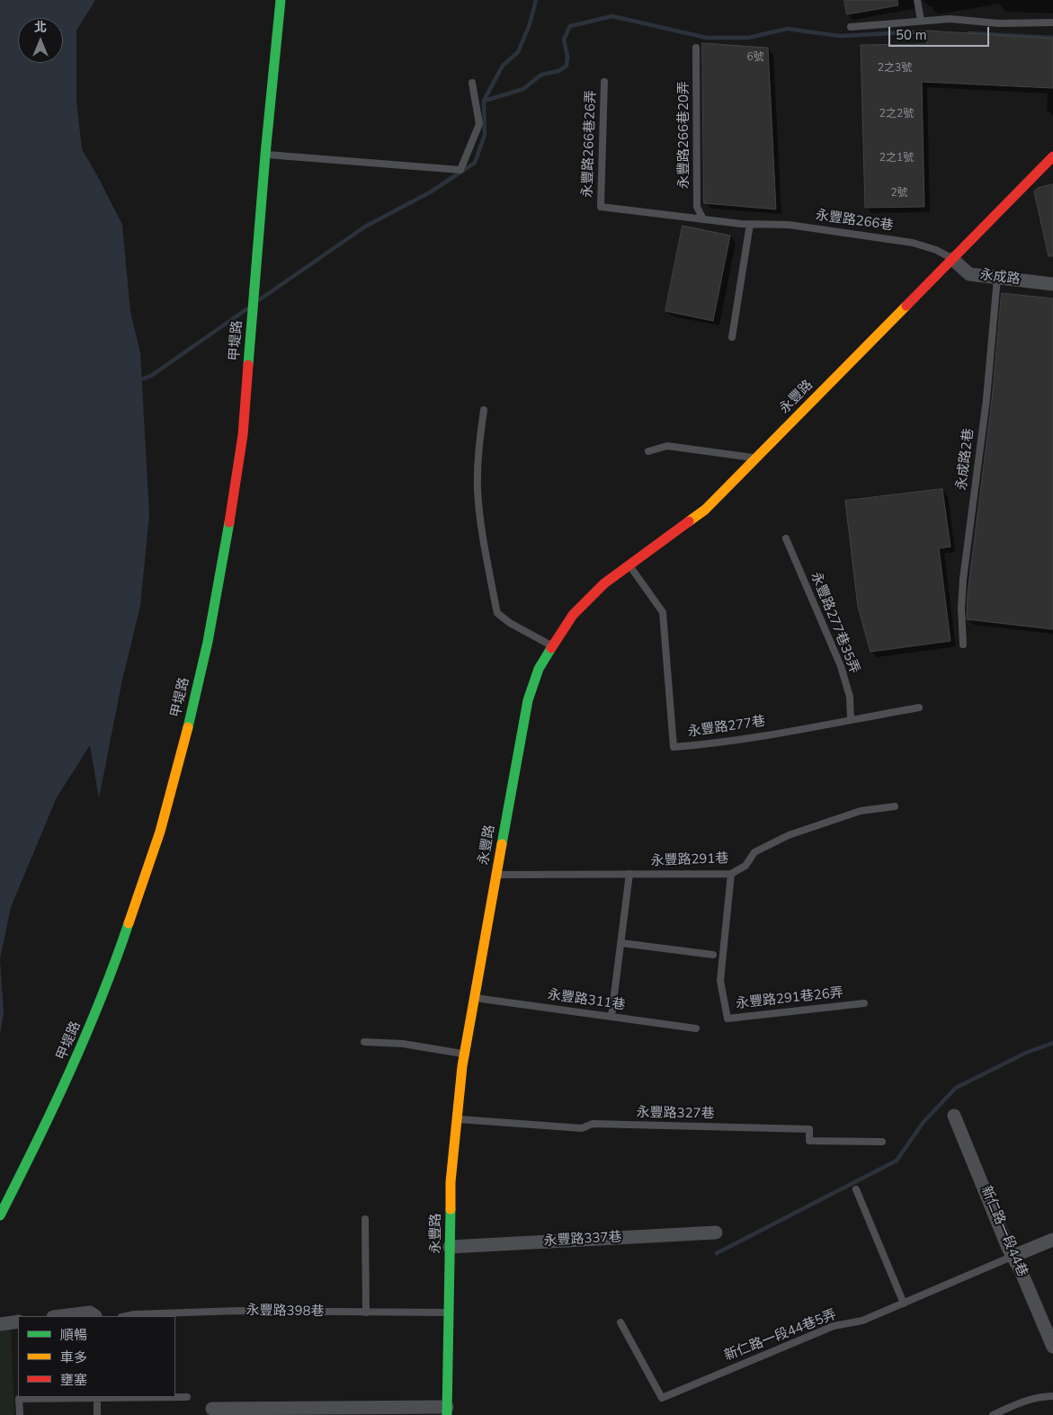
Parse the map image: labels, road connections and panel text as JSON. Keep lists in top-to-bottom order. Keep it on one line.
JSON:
{"streets":{"street":["永成路","甲堤路","永豐路","新仁路一段44巷","永豐路337巷"],"lane":["永豐路266巷20弄","永豐路266巷26弄","永豐路266巷","永成路2巷","永豐路277巷35弄","永豐路277巷","永豐路291巷","永豐路291巷26弄","永豐路311巷","永豐路327巷","永豐路398巷","新仁路一段44巷5弄"]},"crossings":[["永豐路266巷20弄","永豐路266巷"],["永豐路266巷26弄","永豐路266巷"],["永豐路266巷","永成路"],["永豐路266巷","永豐路"],["永成路","永豐路"],["永成路","永成路2巷"],["永豐路","永豐路277巷"],["永豐路","永豐路291巷"],["永豐路","永豐路311巷"],["永豐路","永豐路327巷"],["永豐路","永豐路337巷"],["永豐路","永豐路398巷"],["永豐路277巷35弄","永豐路277巷"],["永豐路291巷","永豐路291巷26弄"],["新仁路一段44巷","新仁路一段44巷5弄"]],"house_numbers":["6號","2之3號","2之2號","2之1號","2號"],"legend":["順暢","車多","壅塞"],"scale_bar":"50 m","north":"top"}
